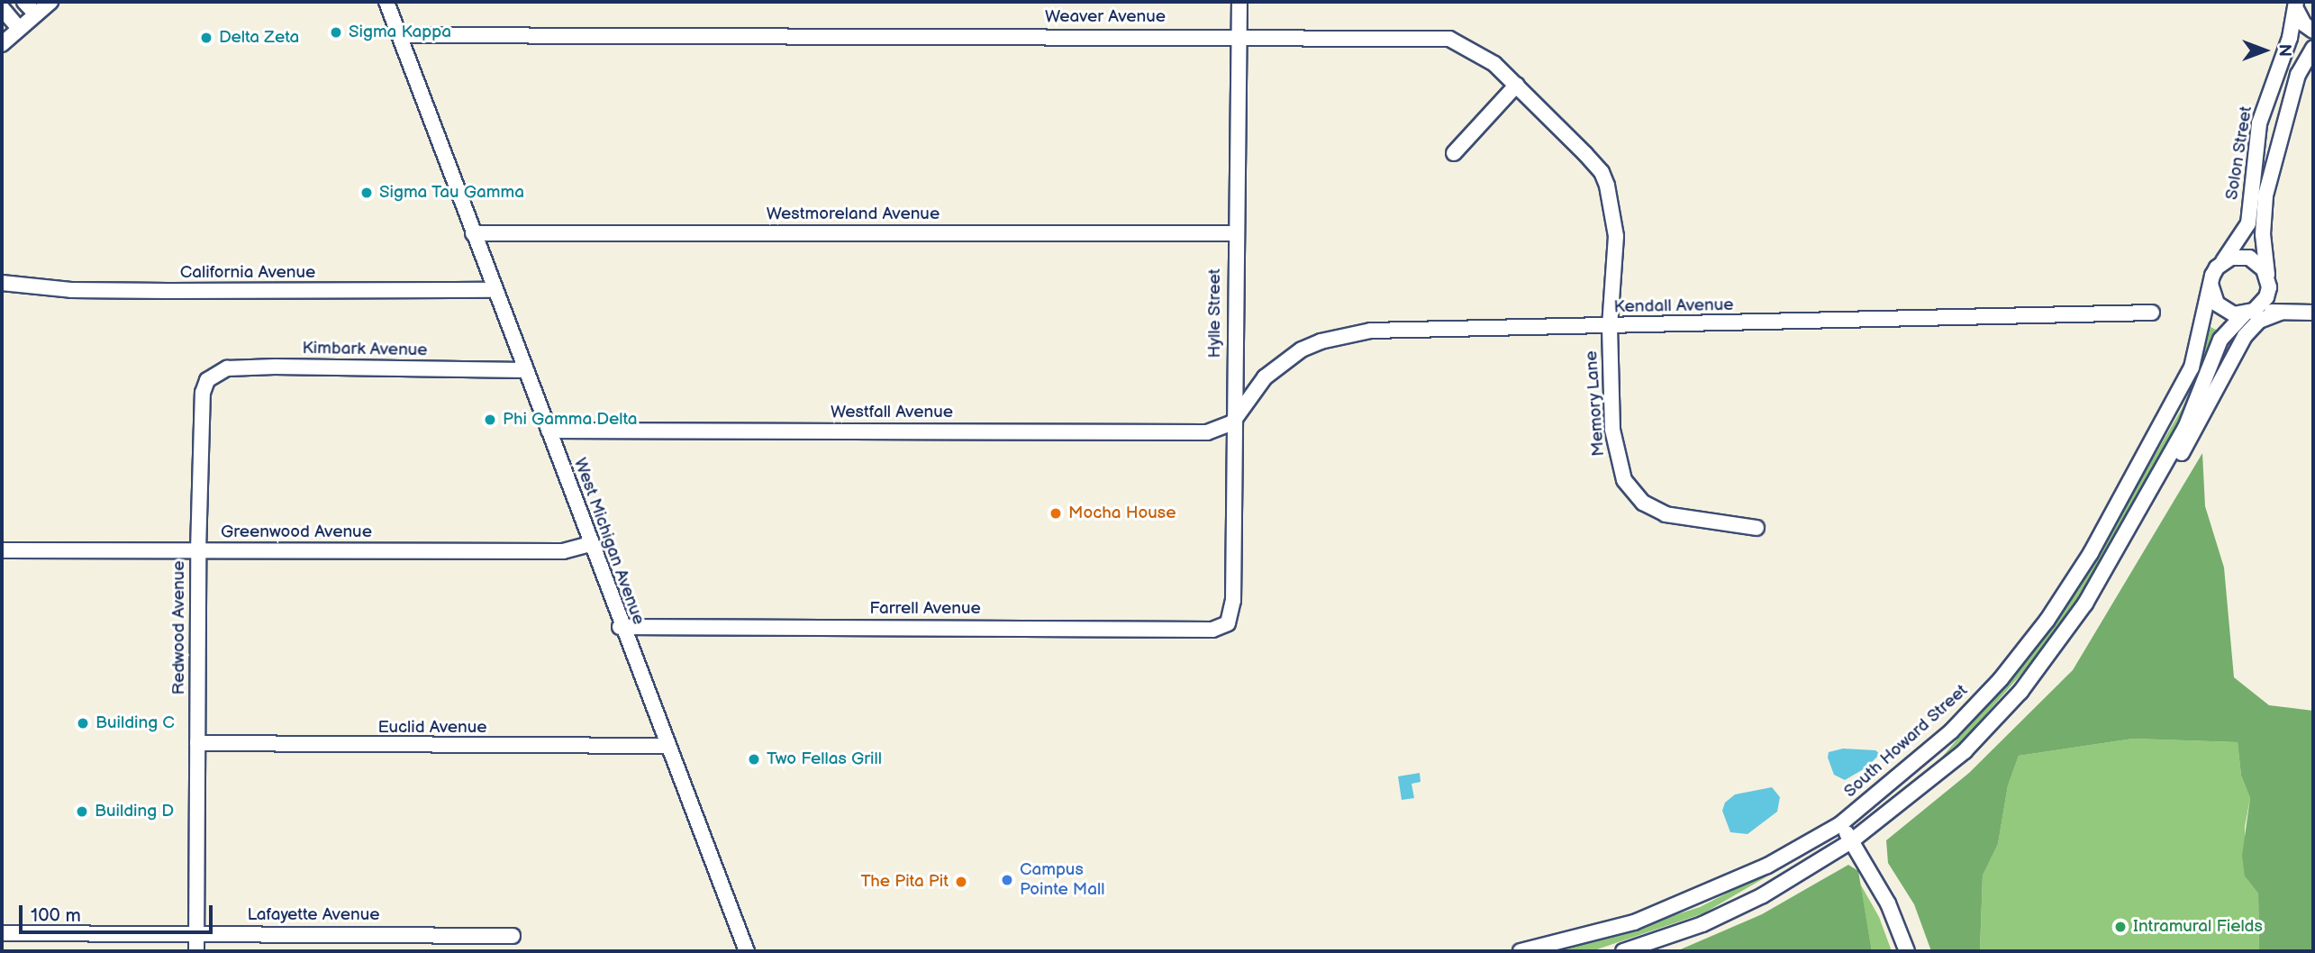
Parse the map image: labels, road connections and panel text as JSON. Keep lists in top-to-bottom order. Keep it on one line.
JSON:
{"streets":{"street":["Weaver Avenue","Solon Street","Westmoreland Avenue","California Avenue","Kendall Avenue","Hylle Street","Kimbark Avenue","Memory Lane","Westfall Avenue","Greenwood Avenue","West Michigan Avenue","Farrell Avenue","Redwood Avenue","Euclid Avenue","South Howard Street","Lafayette Avenue"]},"crossings":[["Weaver Avenue","Kendall Avenue"],["Weaver Avenue","Hylle Street"],["Weaver Avenue","Memory Lane"],["Weaver Avenue","West Michigan Avenue"],["Solon Street","South Howard Street"],["Westmoreland Avenue","Hylle Street"],["Westmoreland Avenue","West Michigan Avenue"],["California Avenue","West Michigan Avenue"],["Kendall Avenue","Hylle Street"],["Kendall Avenue","Memory Lane"],["Kendall Avenue","Westfall Avenue"],["Hylle Street","Westfall Avenue"],["Hylle Street","Farrell Avenue"],["Kimbark Avenue","West Michigan Avenue"],["Kimbark Avenue","Redwood Avenue"],["Westfall Avenue","West Michigan Avenue"],["Greenwood Avenue","West Michigan Avenue"],["Greenwood Avenue","Redwood Avenue"],["West Michigan Avenue","Farrell Avenue"],["West Michigan Avenue","Euclid Avenue"],["Redwood Avenue","Euclid Avenue"],["Redwood Avenue","Lafayette Avenue"]],"places":["Sigma Kappa","Delta Zeta","Sigma Tau Gamma","Phi Gamma Delta","Mocha House","Building C","Two Fellas Grill","Building D","Campus Pointe Mall","The Pita Pit","Intramural Fields"],"scale_bar":"100 m","north":"right"}
